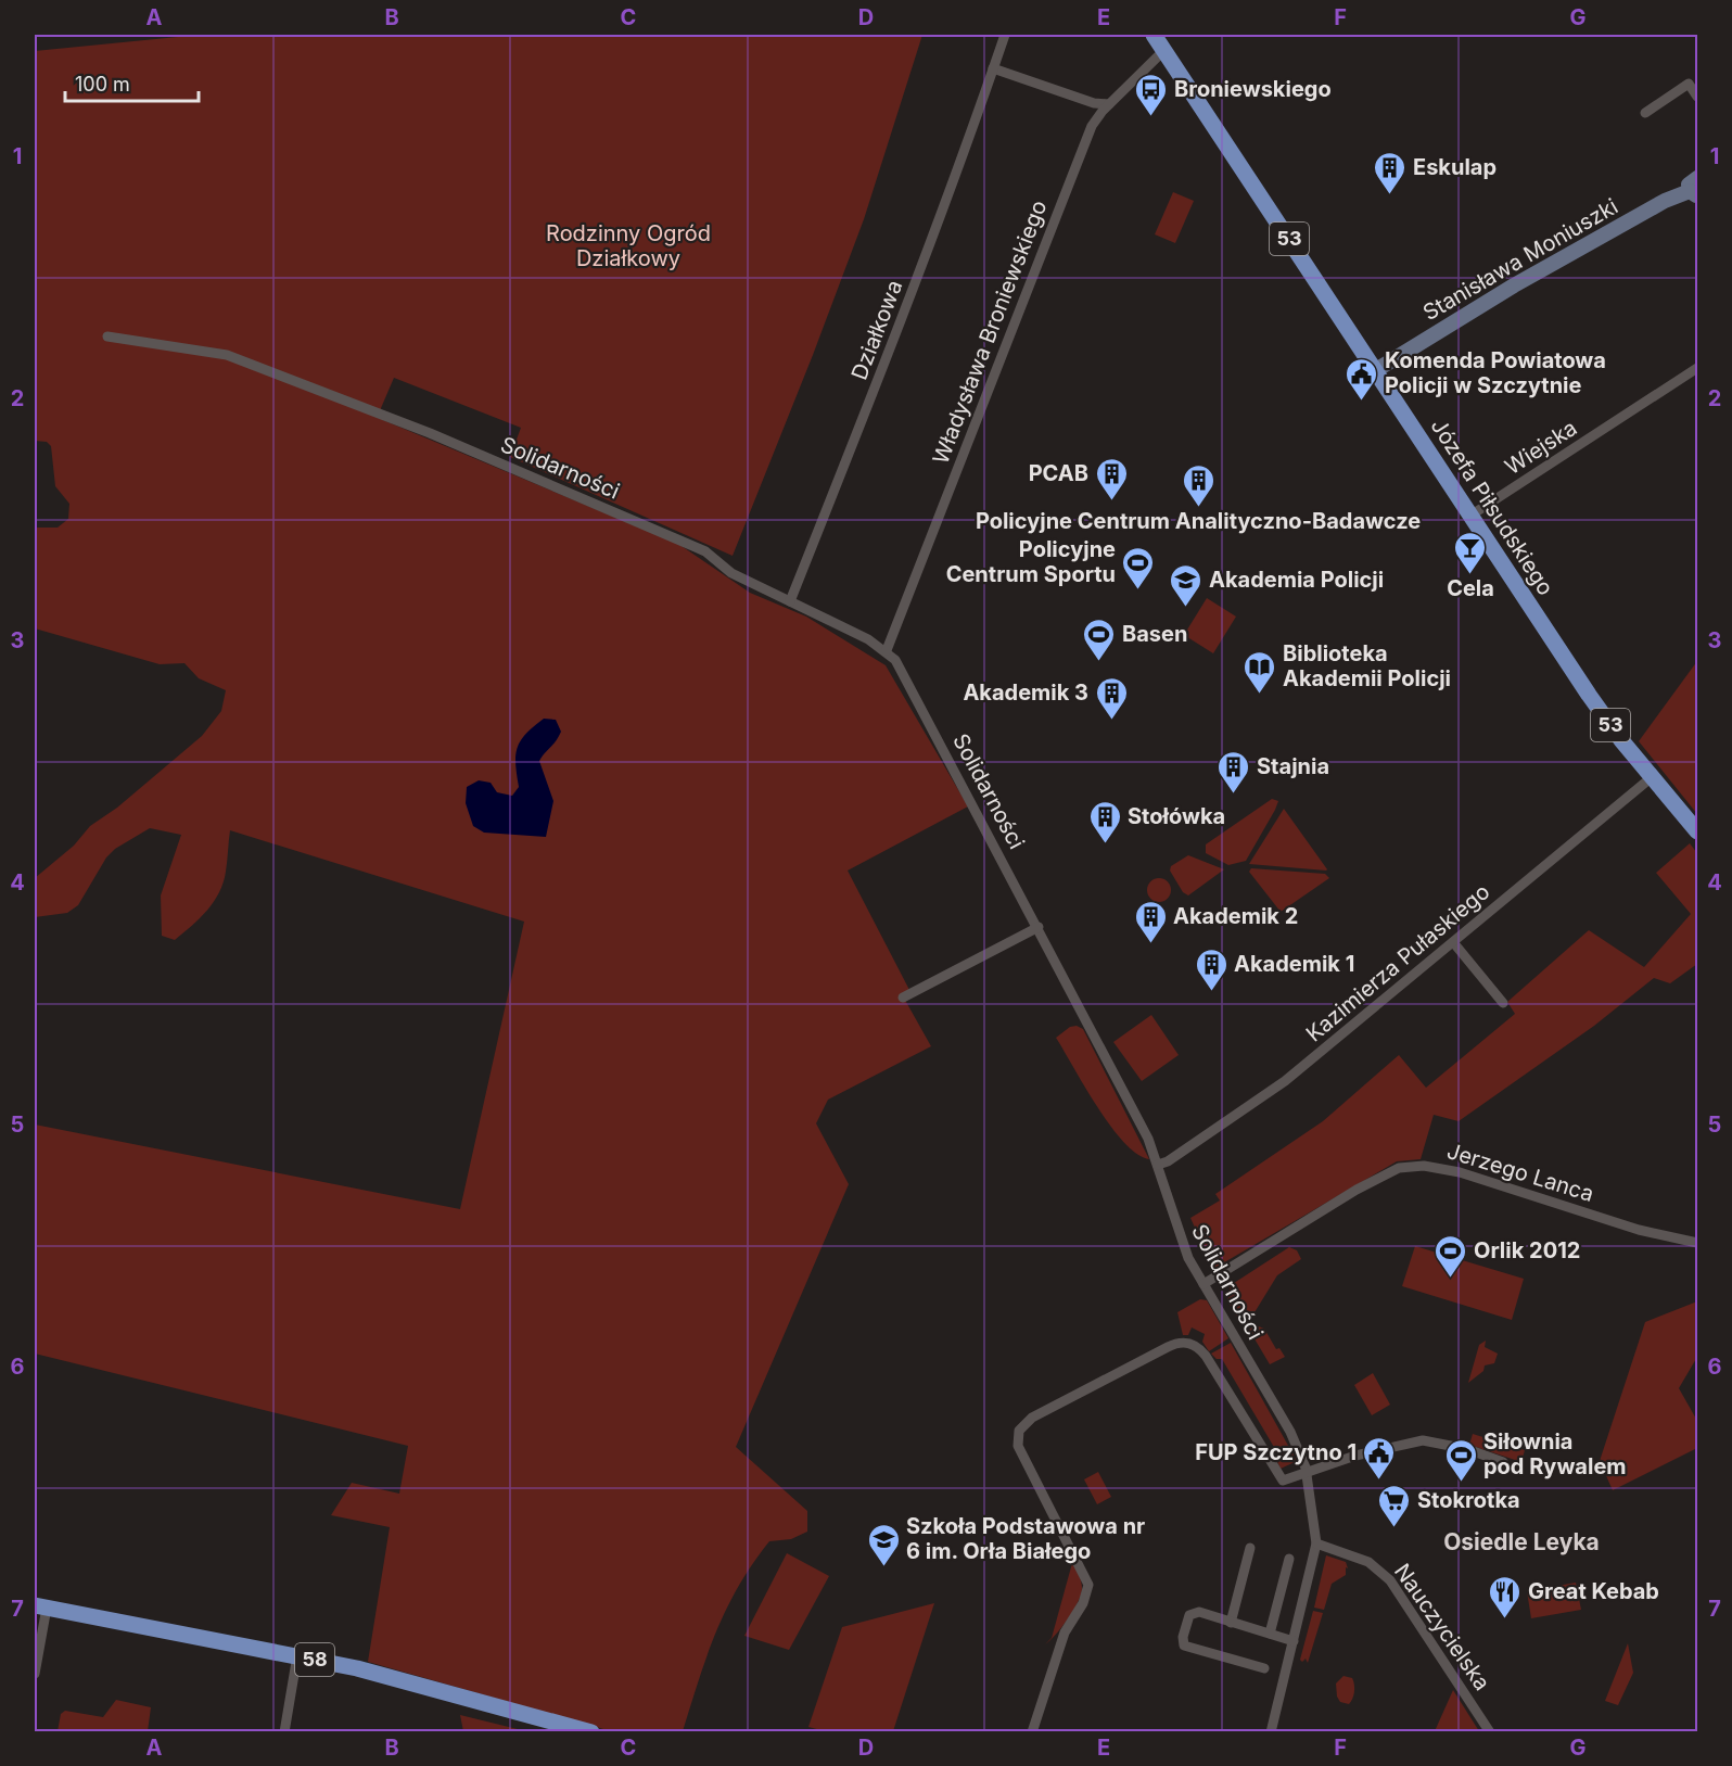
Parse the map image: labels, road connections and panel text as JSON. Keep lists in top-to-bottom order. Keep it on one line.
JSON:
{"streets":{"main road":["53","Józefa Piłsudskiego","58"],"street":["Stanisława Moniuszki","Działkowa","Władysława Broniewskiego","Wiejska","Solidarności","Kazimierza Pułaskiego","Jerzego Lanca","Nauczycielska"]},"crossings":[["Stanisława Moniuszki","Józefa Piłsudskiego"],["Działkowa","Solidarności"],["Władysława Broniewskiego","Solidarności"],["Władysława Broniewskiego","Józefa Piłsudskiego"],["Wiejska","Józefa Piłsudskiego"],["Solidarności","Kazimierza Pułaskiego"],["Solidarności","Jerzego Lanca"],["Solidarności","Nauczycielska"],["Józefa Piłsudskiego","Kazimierza Pułaskiego"]],"districts":["Osiedle Leyka"],"parks":["Rodzinny Ogród Działkowy"],"places":{"bus stop":["Broniewskiego"],"building":["Eskulap","PCAB","Policyjne Centrum Analityczno-Badawcze","Akademik 3","Stajnia","Stołówka","Akademik 2","Akademik 1"],"public building":["Komenda Powiatowa Policji w Szczytnie","FUP Szczytno 1"],"bar":["Cela"],"sports":["Policyjne Centrum Sportu","Basen","Orlik 2012","Siłownia pod Rywalem"],"school or university":["Akademia Policji","Szkoła Podstawowa nr 6 im. Orła Białego"],"library":["Biblioteka Akademii Policji"],"supermarket":["Stokrotka"],"restaurant":["Great Kebab"]},"scale_bar":"100 m","grid":{"columns":["A","B","C","D","E","F","G"],"rows":["1","2","3","4","5","6","7"]}}
